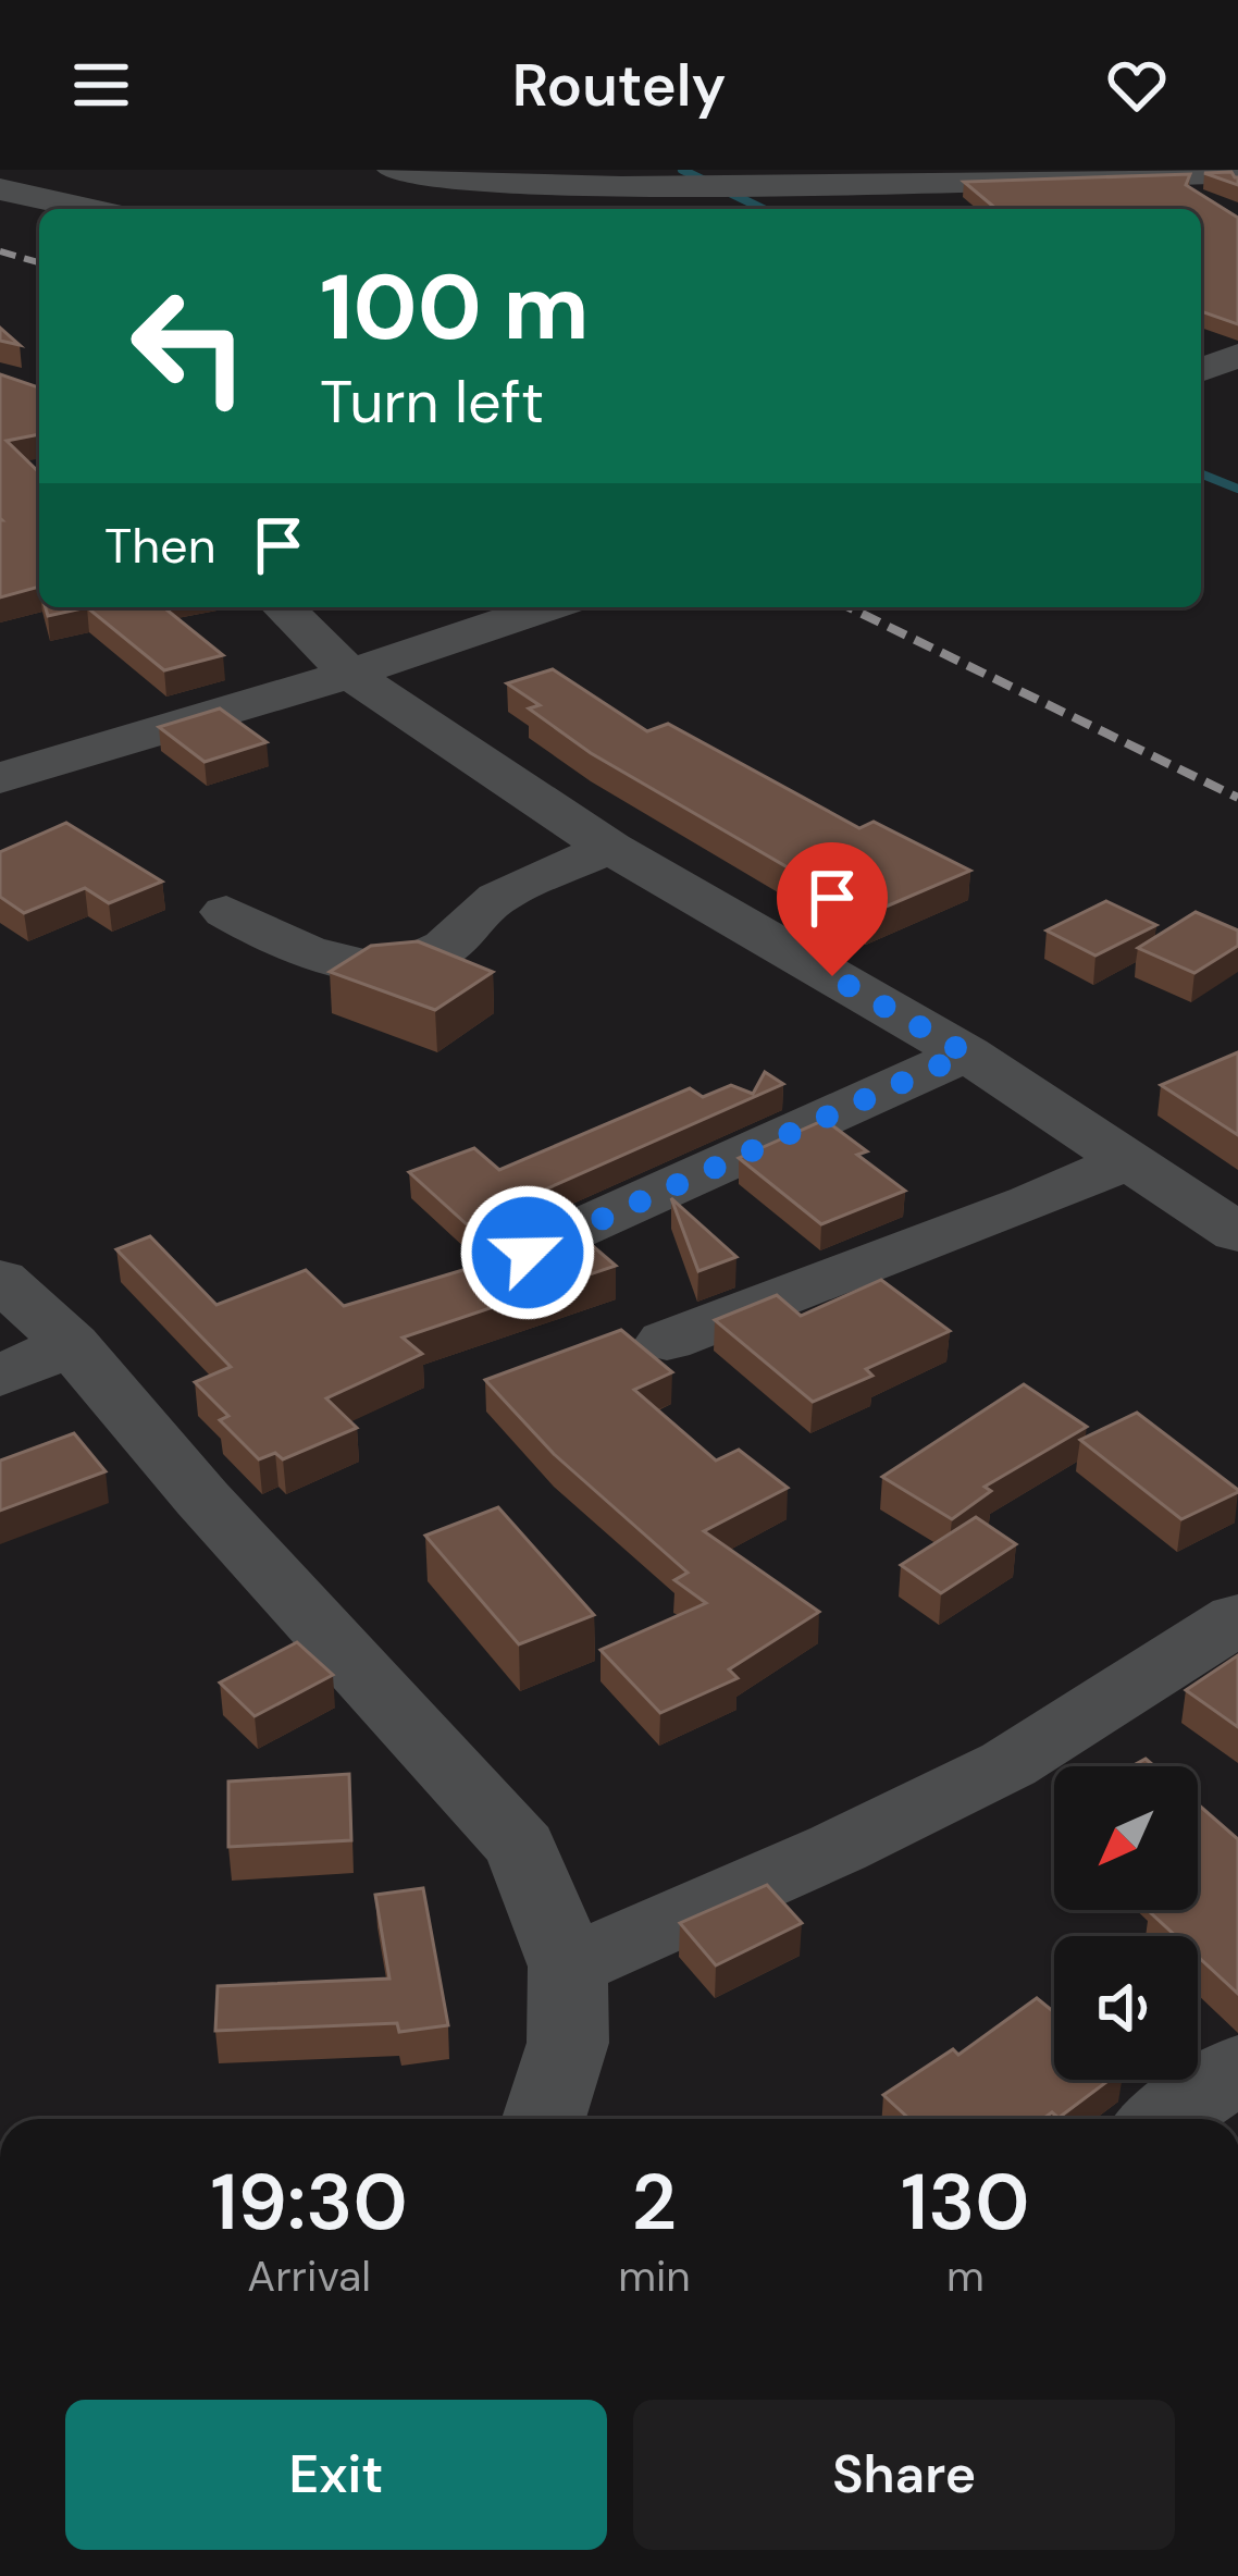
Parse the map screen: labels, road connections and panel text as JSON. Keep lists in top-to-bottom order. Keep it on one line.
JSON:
{"north":"bottom left","page":{"header":"Routely","turn":["100 m","Turn left"],"then":"Then","eta":["19:30","Arrival","2","min","130","m"],"buttons":["Exit","Share"]}}
